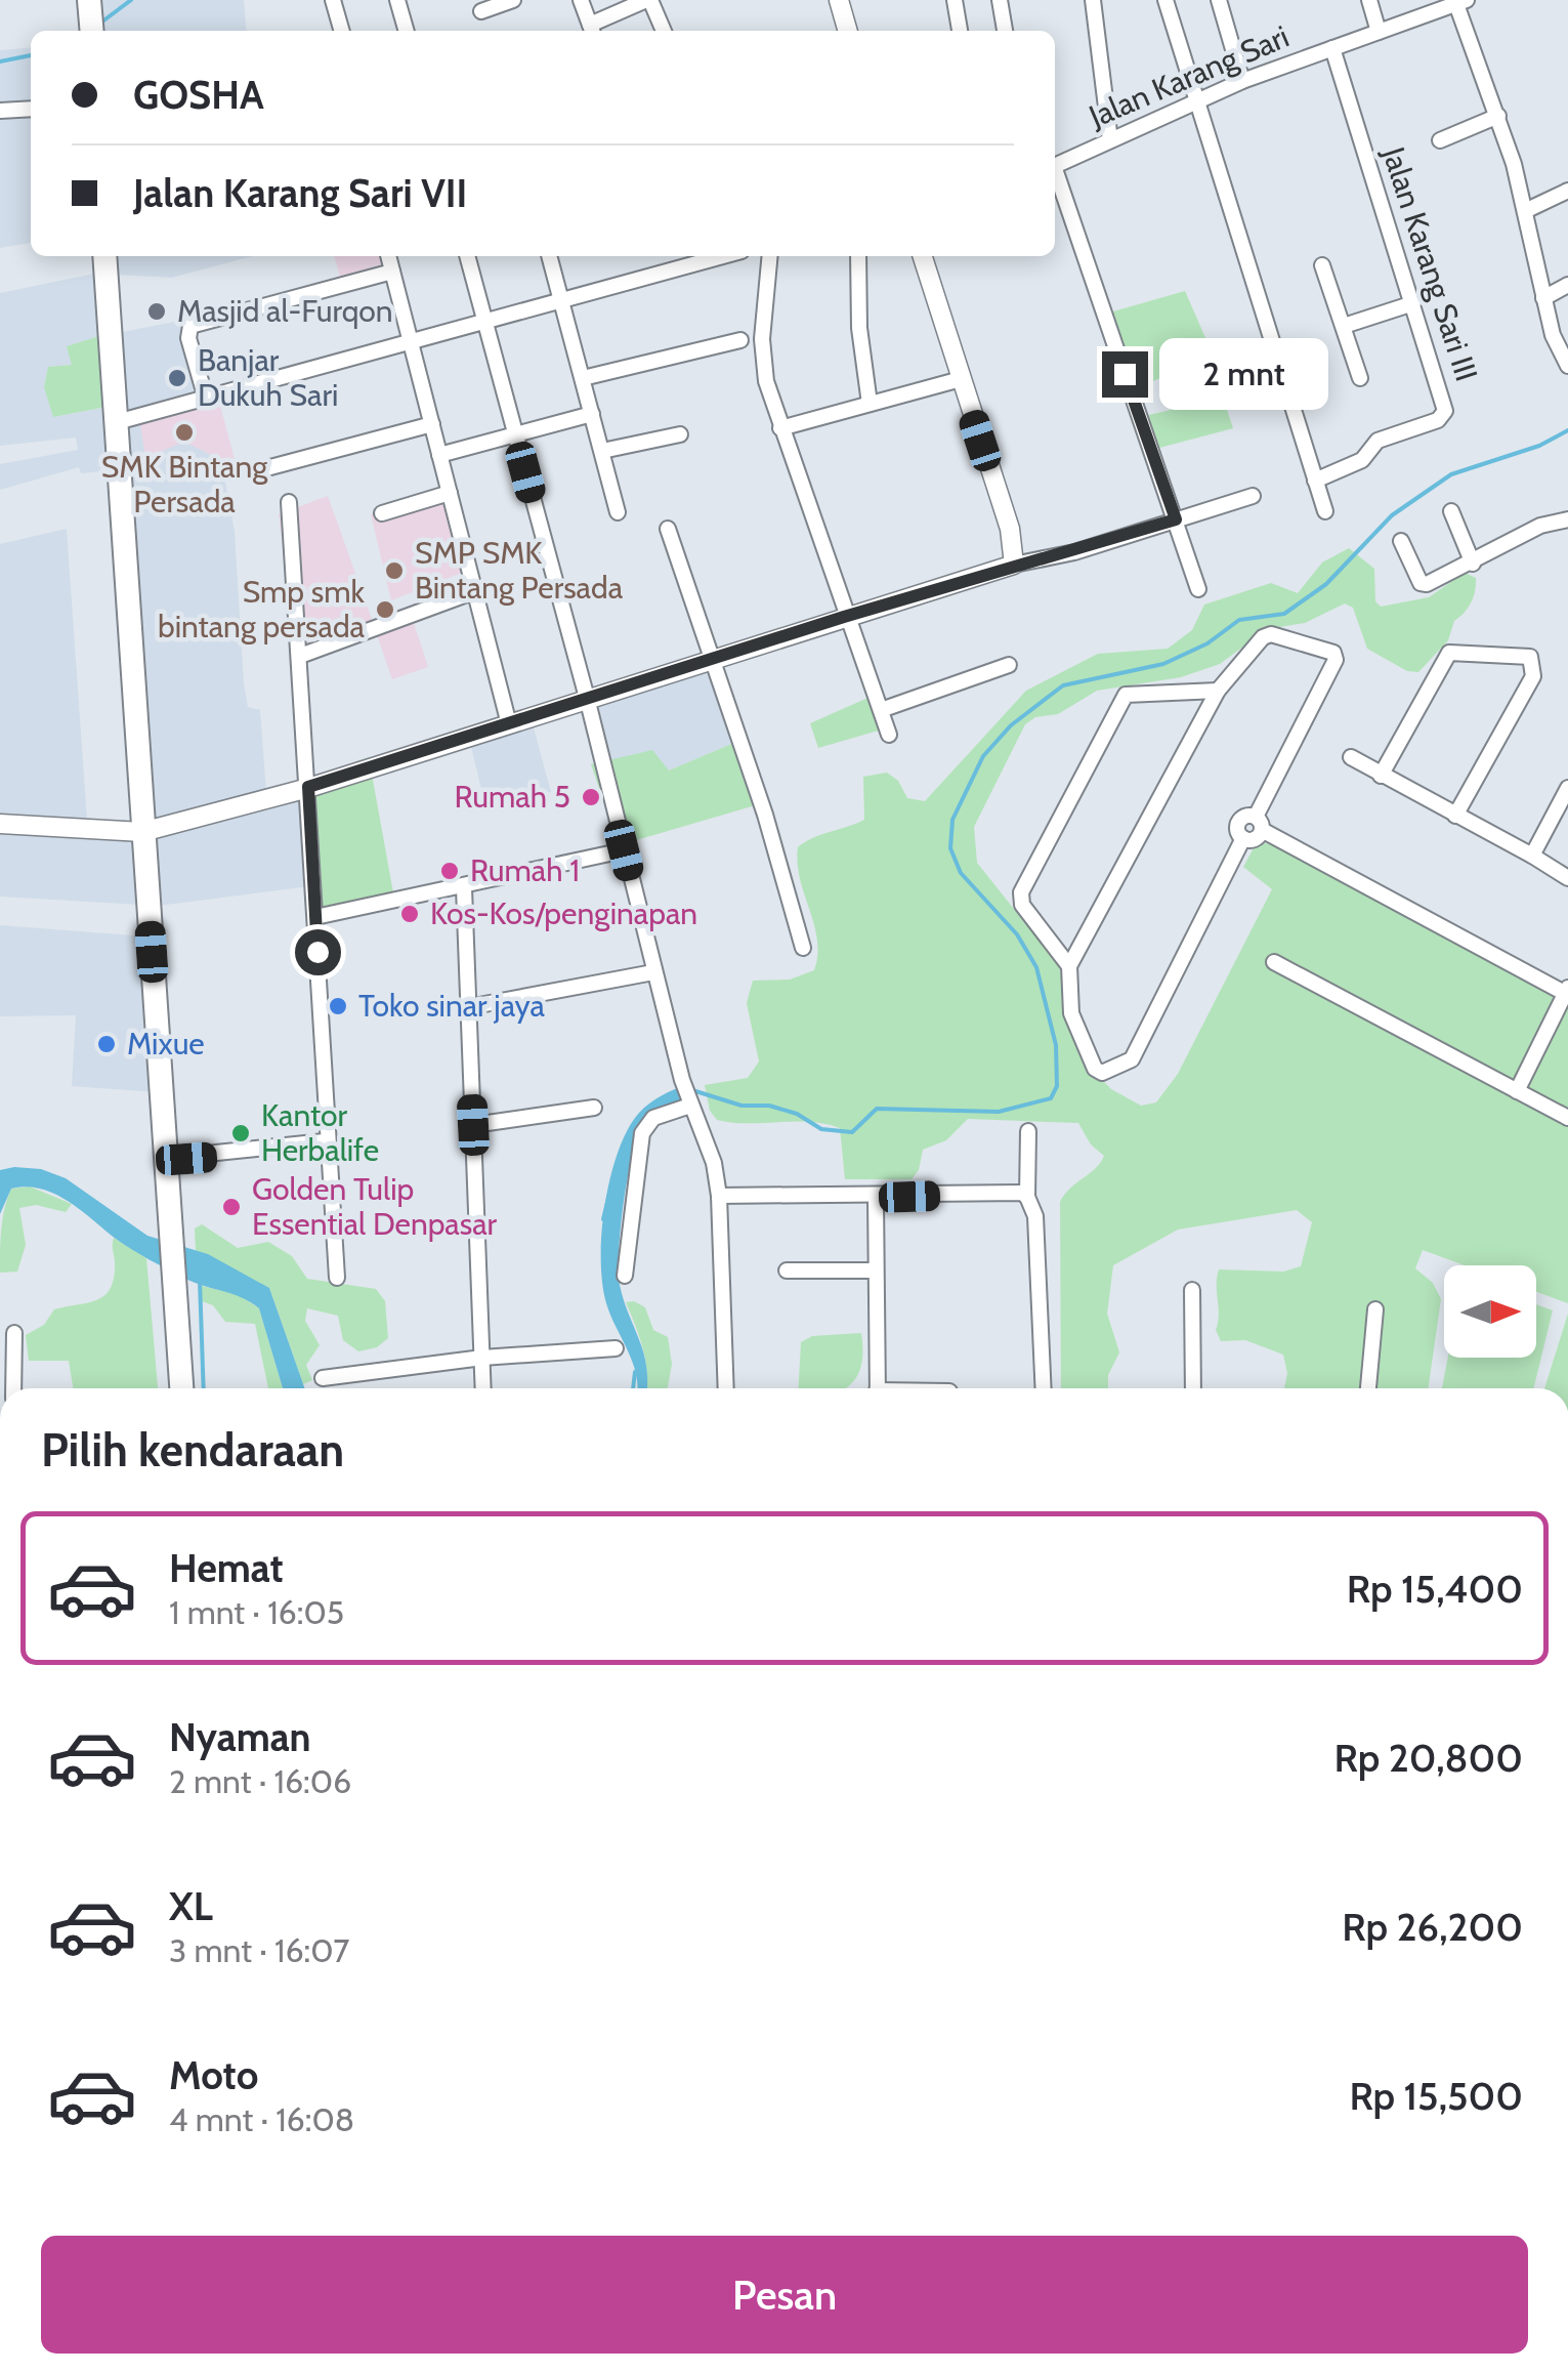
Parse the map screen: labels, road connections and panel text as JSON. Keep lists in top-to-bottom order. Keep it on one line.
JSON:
{"streets":{"street":["Jalan Karang Sari","Jalan Karang Sari III"]},"crossings":[["Jalan Karang Sari","Jalan Karang Sari III"]],"places":["Masjid al-Furqon","Banjar Dukuh Sari","SMK Bintang Persada","SMP SMK Bintang Persada","Smp smk bintang persada","Rumah 5","Rumah 1","Kos-Kos/penginapan","Toko sinar jaya","Mixue","Kantor Herbalife","Golden Tulip Essential Denpasar"],"north":"right","page":{"banner":["GOSHA","Jalan Karang Sari VII"],"bubble":"2 mnt","heading":"Pilih kendaraan","list":[{"name":"Hemat","note":"1 mnt · 16:05","value":"Rp 15,400"},{"name":"Nyaman","note":"2 mnt · 16:06","value":"Rp 20,800"},{"name":"XL","note":"3 mnt · 16:07","value":"Rp 26,200"},{"name":"Moto","note":"4 mnt · 16:08","value":"Rp 15,500"}],"buttons":"Pesan"}}
